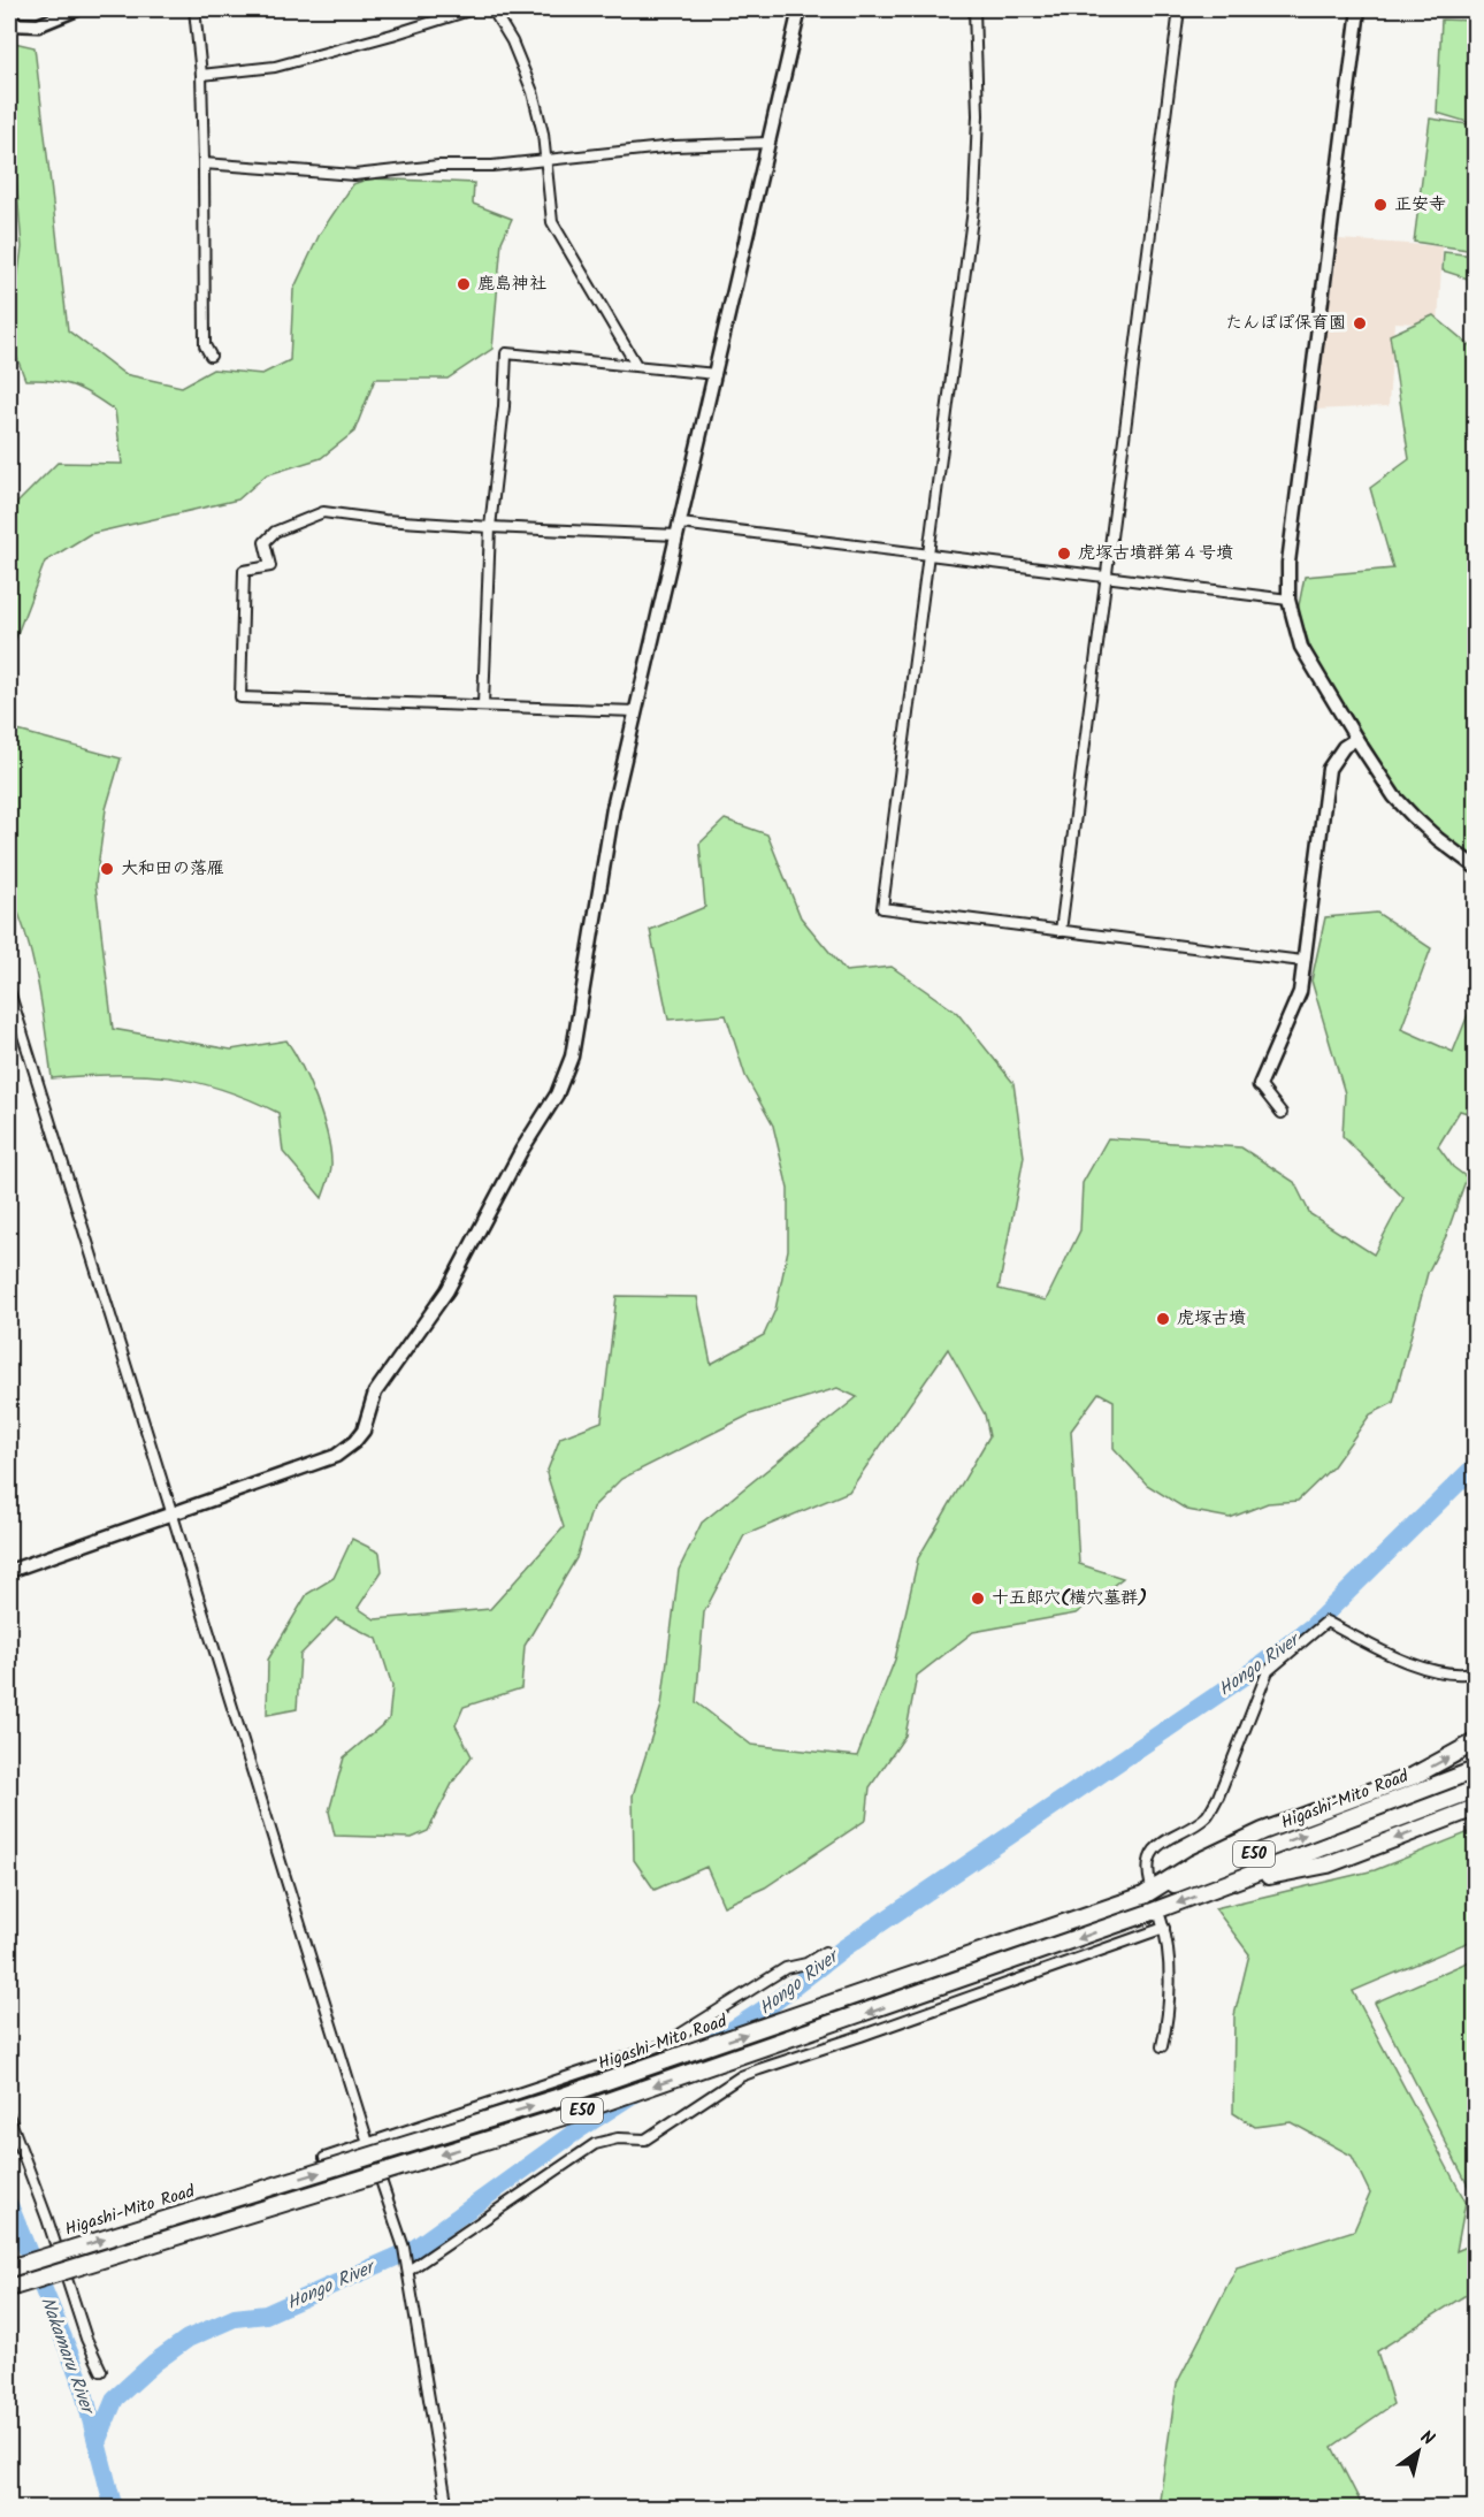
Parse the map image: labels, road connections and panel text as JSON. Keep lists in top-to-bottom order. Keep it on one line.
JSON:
{"streets":{"highway":["Higashi-Mito Road","E50"]},"water":["Hongo River","Nakamaru River"],"places":["正安寺","鹿島神社","たんぽぽ保育園","虎塚古墳群第４号墳","大和田の落雁","虎塚古墳","十五郎穴(横穴墓群)"],"north":"top right"}
